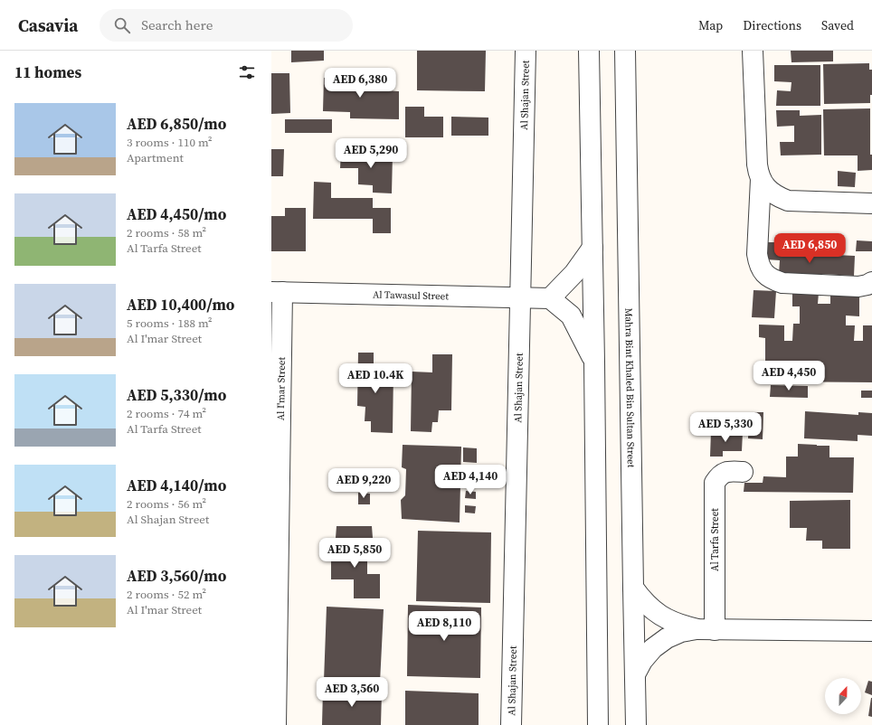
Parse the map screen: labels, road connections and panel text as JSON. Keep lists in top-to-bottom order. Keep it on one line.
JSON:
{"streets":{"street":["Al Shajan Street","Al Tawasul Street","Mahra Bint Khaled Bin Sultan Street","Al I'mar Street","Al Tarfa Street"]},"crossings":[["Al Shajan Street","Al Tawasul Street"],["Al Tawasul Street","Al I'mar Street"]],"north":"top","page":{"header":"Casavia","search":"Search here","nav":["Map","Directions","Saved"],"heading":"11 homes","price":["AED 6,380","AED 5,290","AED 6,850","AED 4,450","AED 10.4K","AED 5,330","AED 4,140","AED 9,220","AED 5,850","AED 8,110","AED 3,560"],"list":[{"name":"AED 6,850/mo","note":"3 rooms · 110 m² · Apartment"},{"name":"AED 4,450/mo","note":"2 rooms · 58 m² · Al Tarfa Street"},{"name":"AED 10,400/mo","note":"5 rooms · 188 m² · Al I'mar Street"},{"name":"AED 5,330/mo","note":"2 rooms · 74 m² · Al Tarfa Street"},{"name":"AED 4,140/mo","note":"2 rooms · 56 m² · Al Shajan Street"},{"name":"AED 3,560/mo","note":"2 rooms · 52 m² · Al I'mar Street"}]}}
